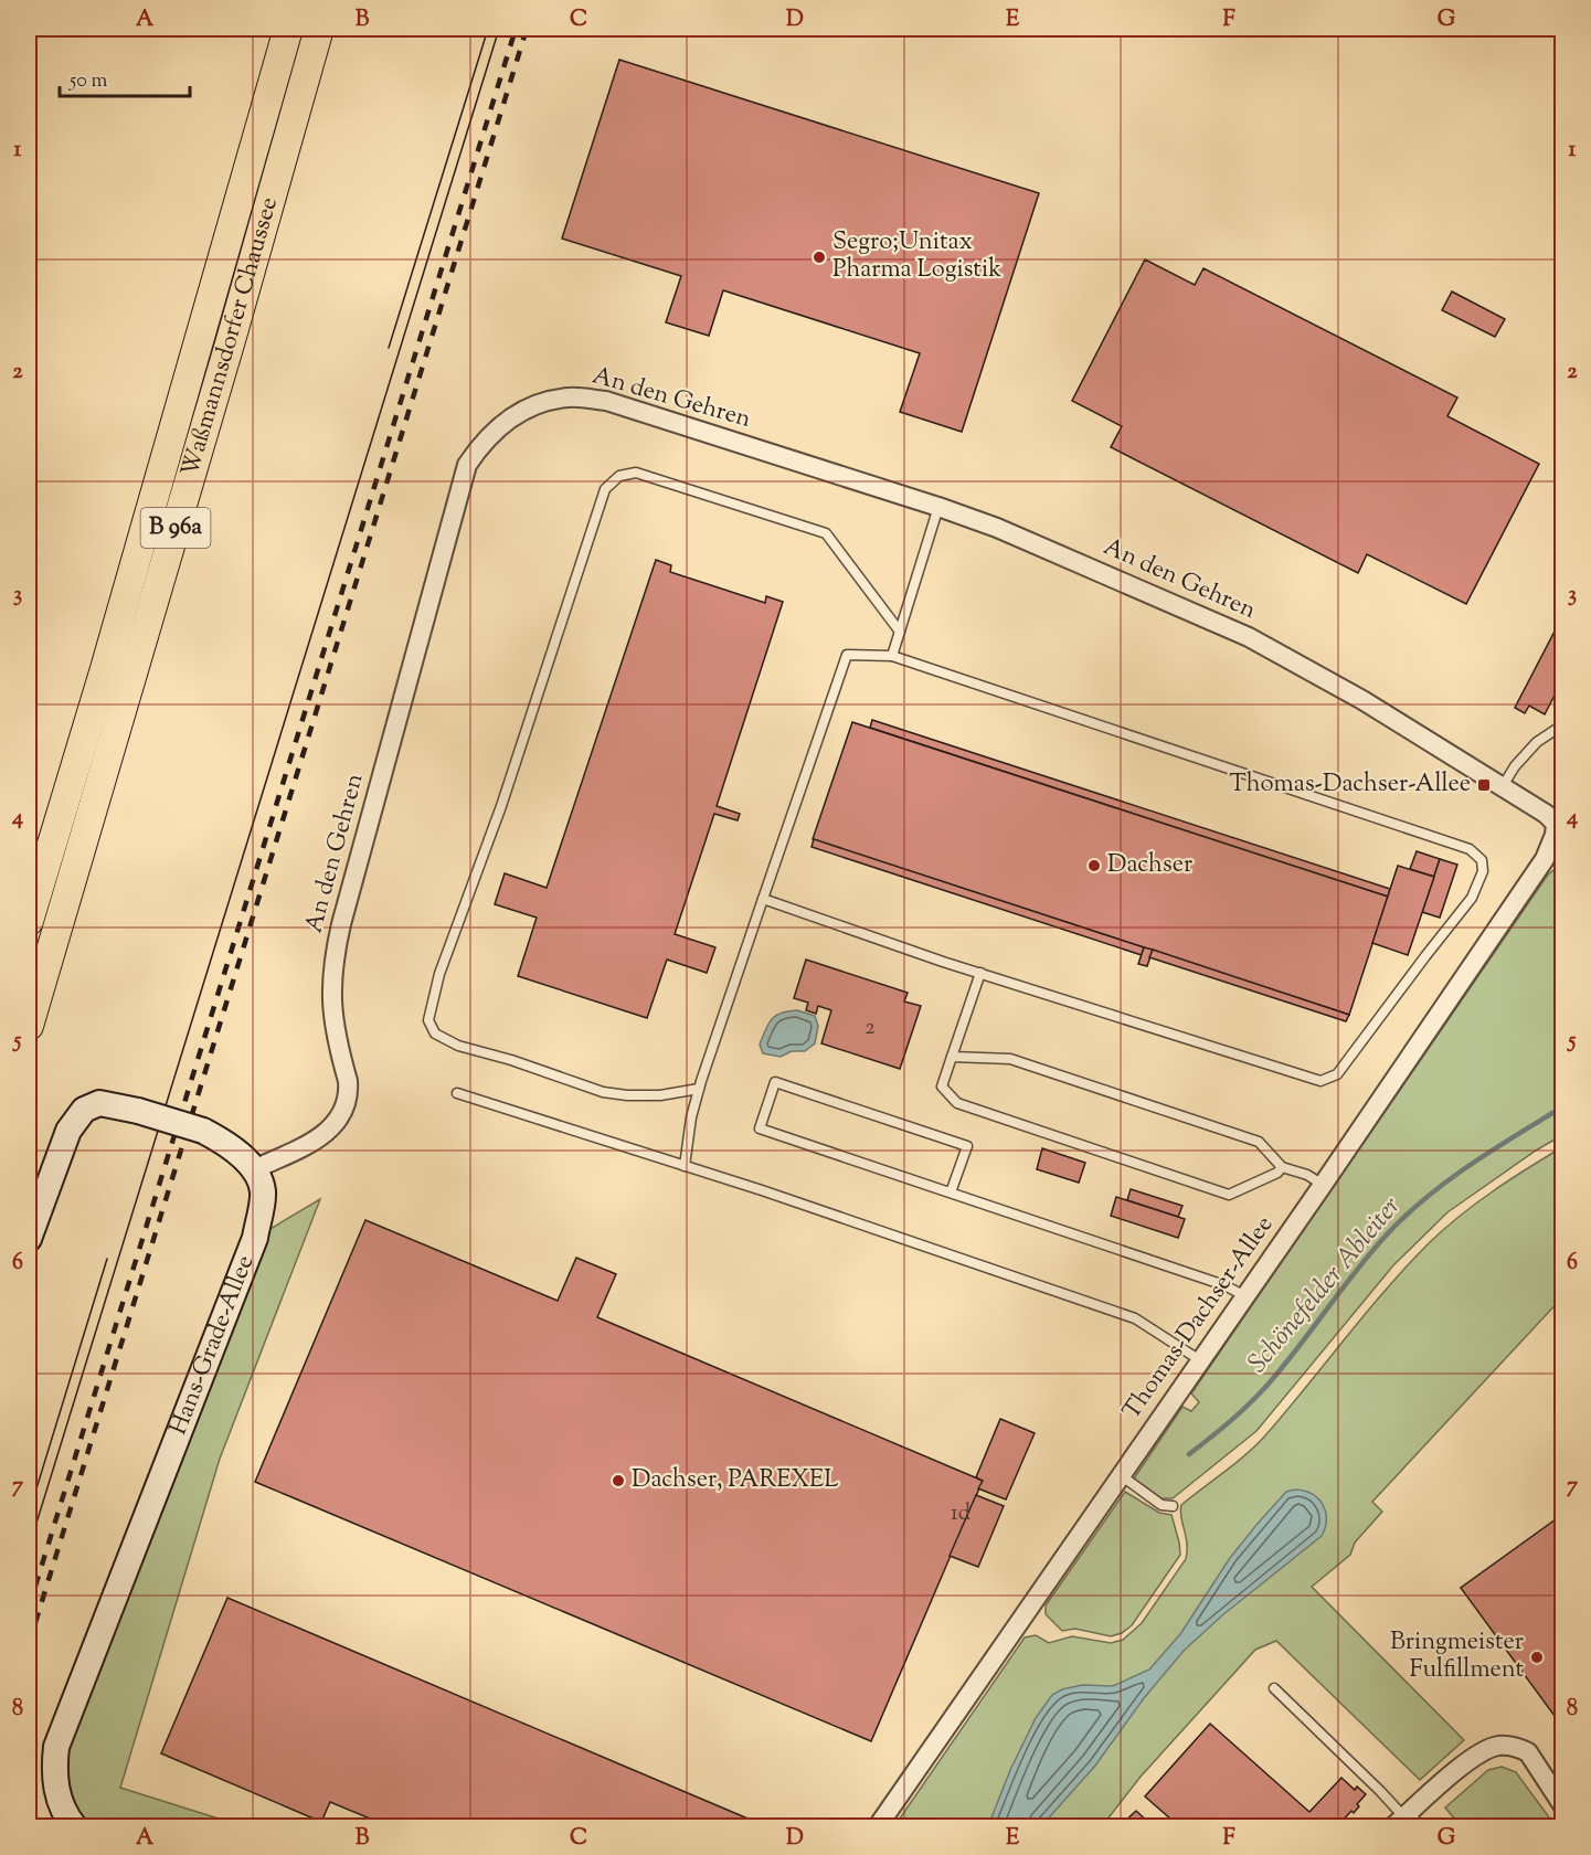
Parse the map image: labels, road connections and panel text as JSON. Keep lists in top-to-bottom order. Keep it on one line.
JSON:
{"streets":{"main road":["Waßmannsdorfer Chaussee","B 96a"],"street":["An den Gehren","Thomas-Dachser-Allee","Hans-Grade-Allee"]},"crossings":[["An den Gehren","Thomas-Dachser-Allee"],["An den Gehren","Hans-Grade-Allee"]],"water":["Schönefelder Ableiter"],"places":{"other":["Segro;Unitax Pharma Logistik","Dachser","Dachser, PAREXEL","Bringmeister Fulfillment"],"transit":["Thomas-Dachser-Allee"]},"house_numbers":["2","1d"],"scale_bar":"50 m","grid":{"columns":["A","B","C","D","E","F","G"],"rows":["1","2","3","4","5","6","7","8"]}}
